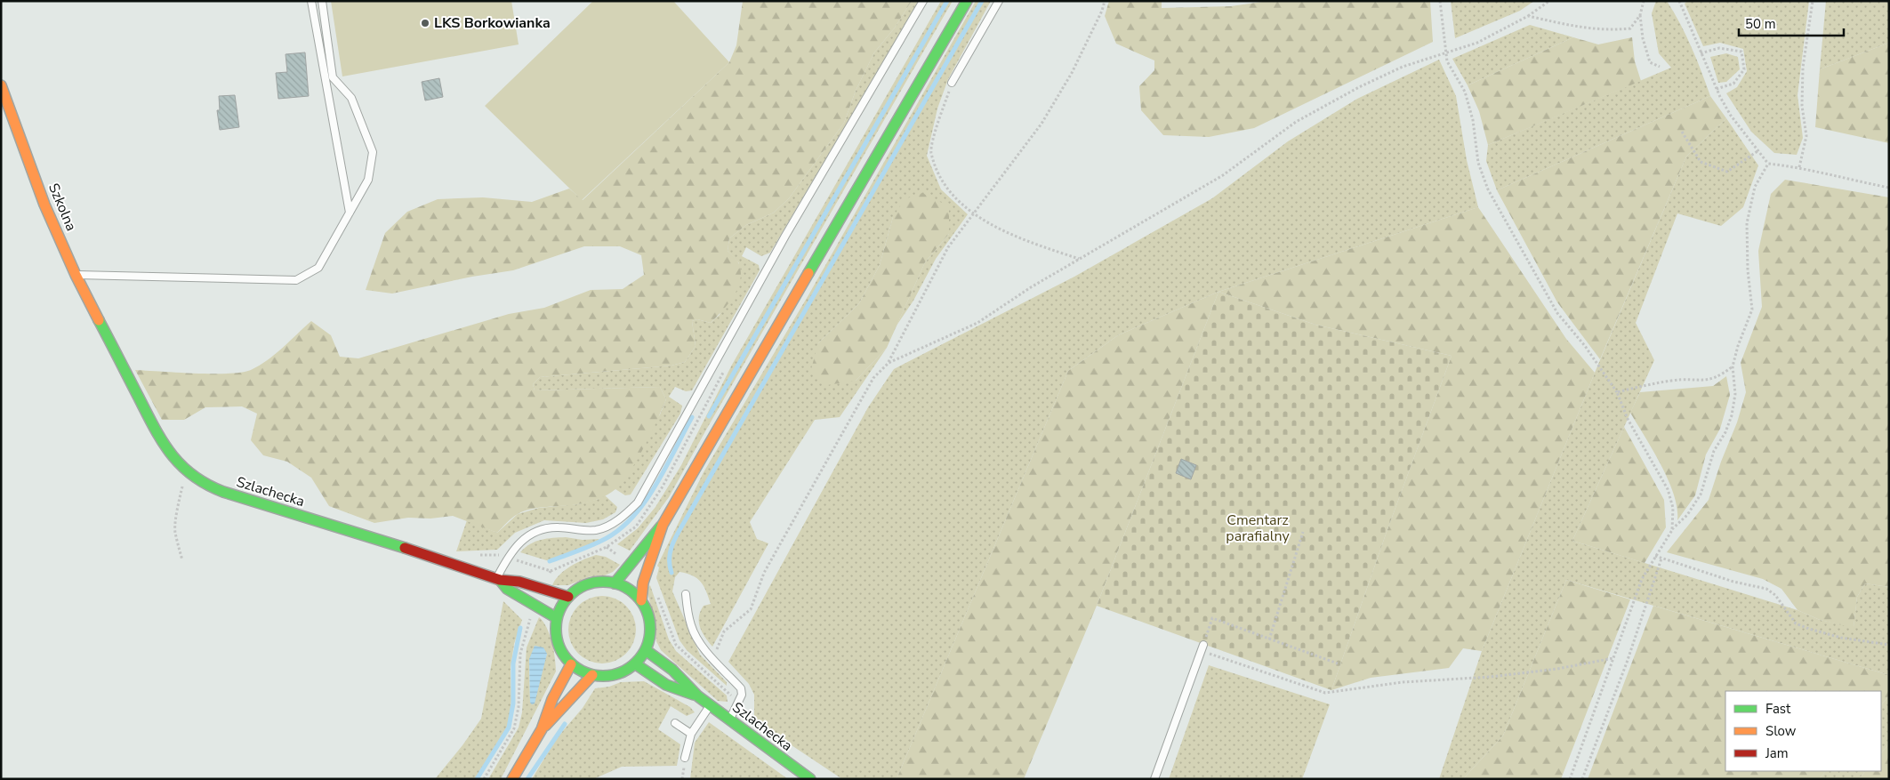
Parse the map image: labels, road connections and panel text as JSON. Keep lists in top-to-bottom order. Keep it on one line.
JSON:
{"streets":{"main road":["Szkolna","Szlachecka"]},"crossings":[["Szkolna","Szlachecka"]],"parks":["Cmentarz parafialny"],"places":["LKS Borkowianka"],"legend":["Fast","Slow","Jam"],"scale_bar":"50 m"}
